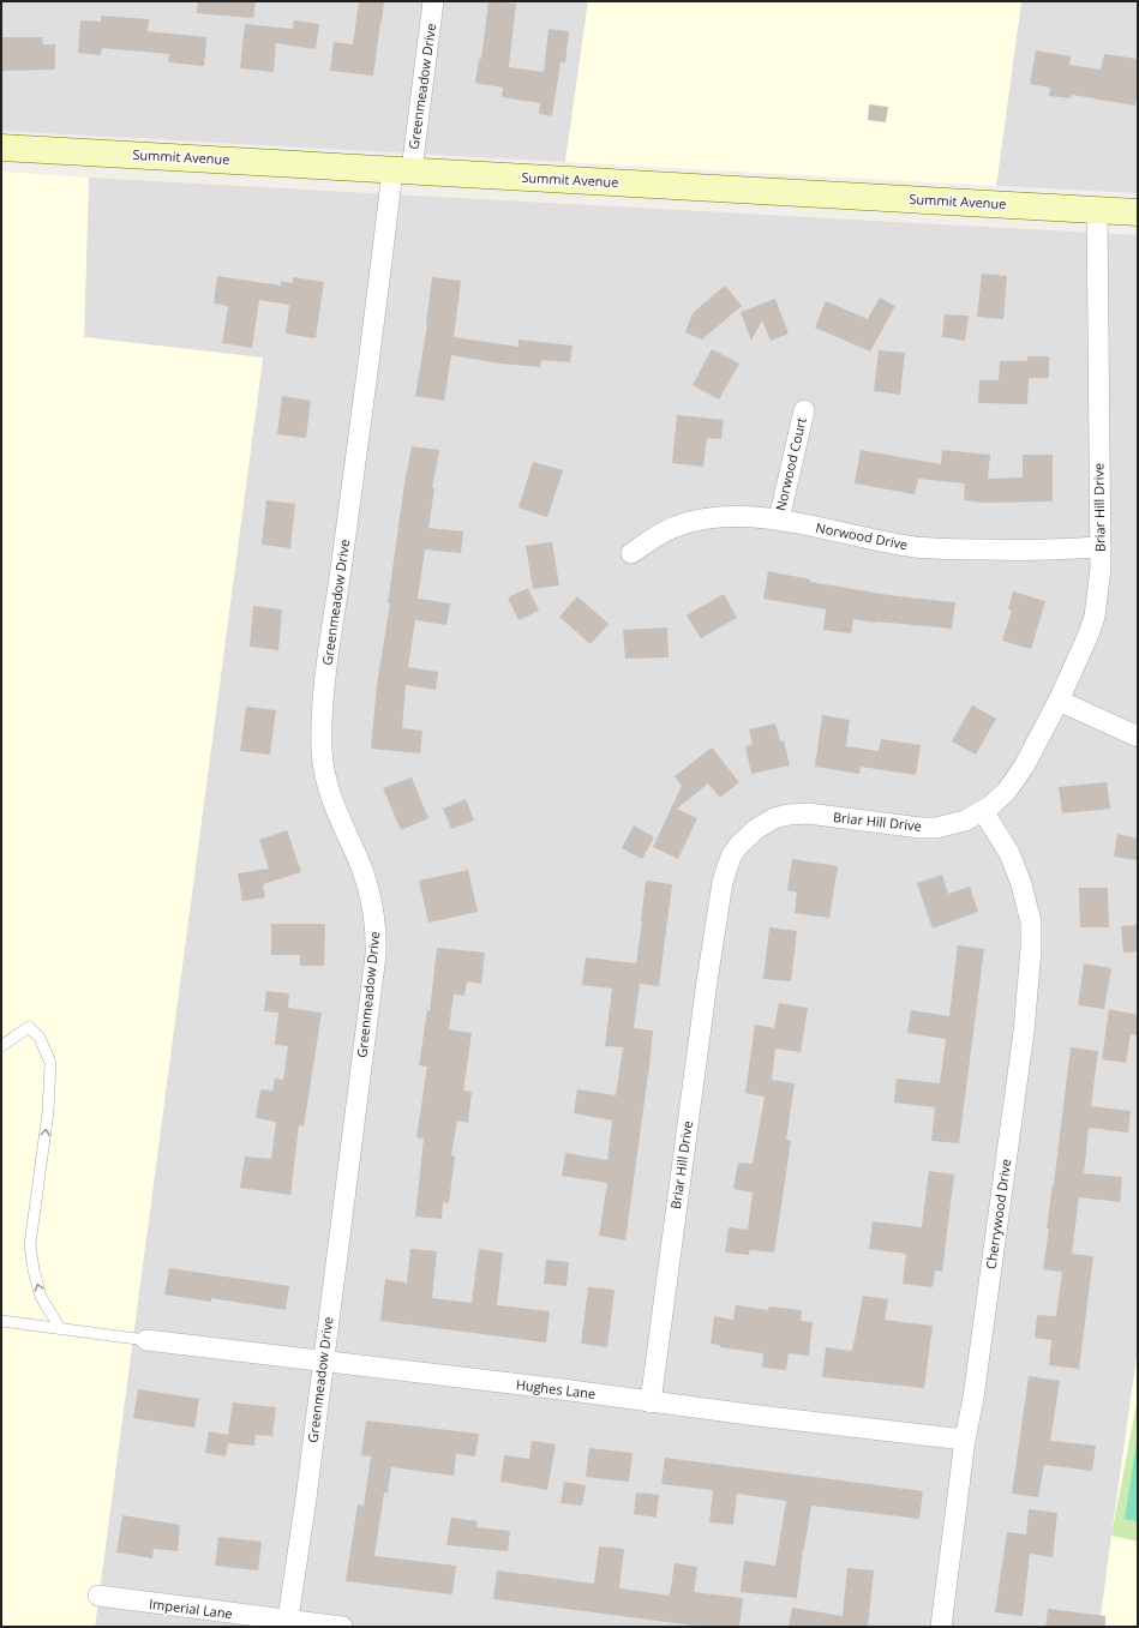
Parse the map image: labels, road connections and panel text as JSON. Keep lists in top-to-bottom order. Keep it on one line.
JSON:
{"streets":{"main road":["Summit Avenue"],"street":["Greenmeadow Drive","Norwood Court","Briar Hill Drive","Norwood Drive","Cherrywood Drive","Hughes Lane","Imperial Lane"]},"crossings":[["Greenmeadow Drive","Summit Avenue"],["Greenmeadow Drive","Hughes Lane"],["Greenmeadow Drive","Imperial Lane"],["Summit Avenue","Briar Hill Drive"],["Norwood Court","Norwood Drive"],["Briar Hill Drive","Norwood Drive"],["Briar Hill Drive","Cherrywood Drive"],["Briar Hill Drive","Hughes Lane"],["Cherrywood Drive","Hughes Lane"]]}
